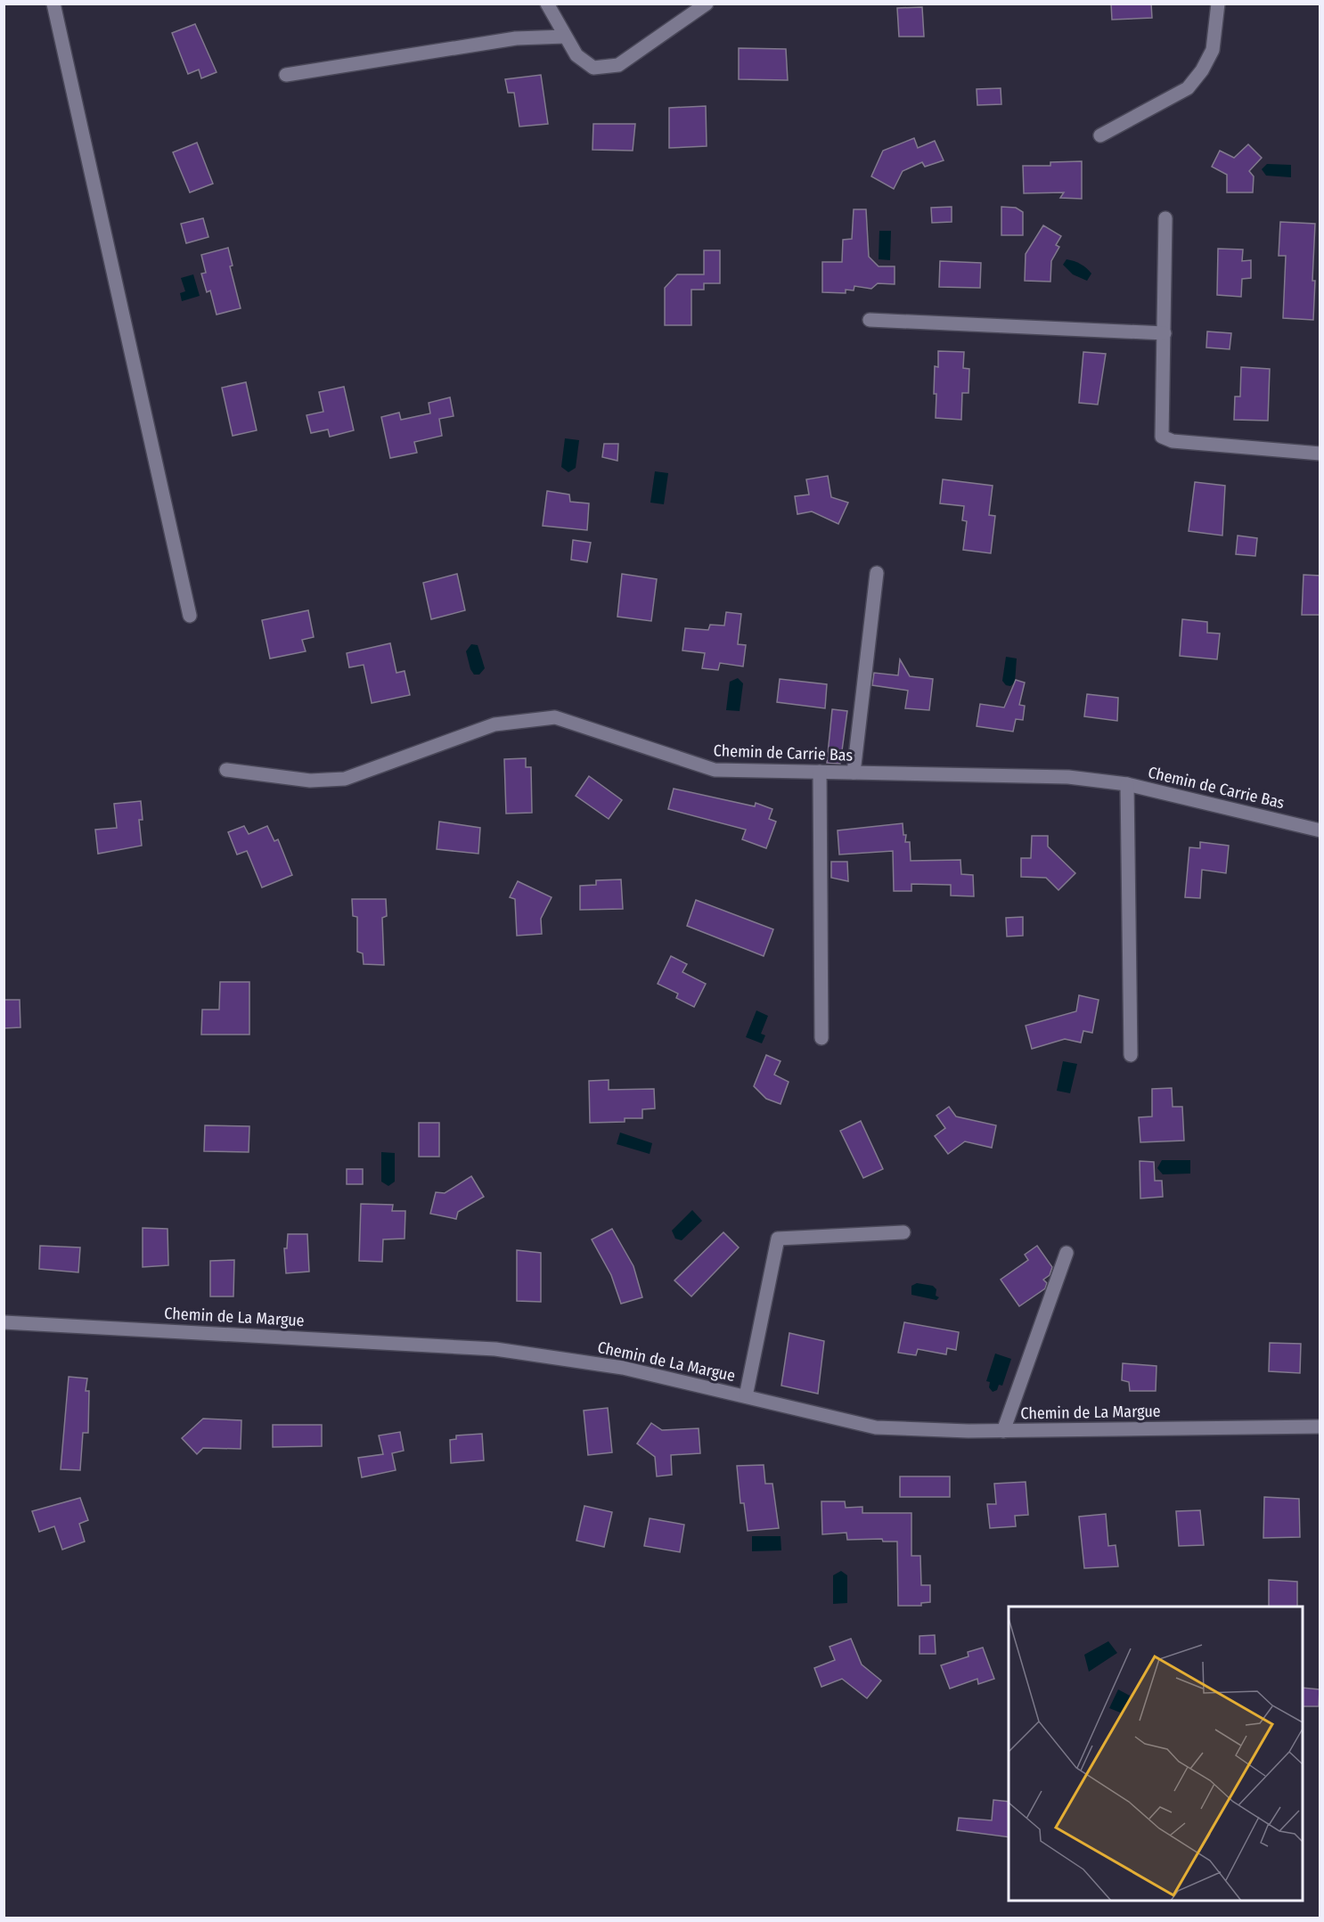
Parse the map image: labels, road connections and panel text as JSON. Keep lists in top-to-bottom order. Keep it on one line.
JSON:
{"streets":{"street":["Chemin de Carrie Bas","Chemin de La Margue"]}}
